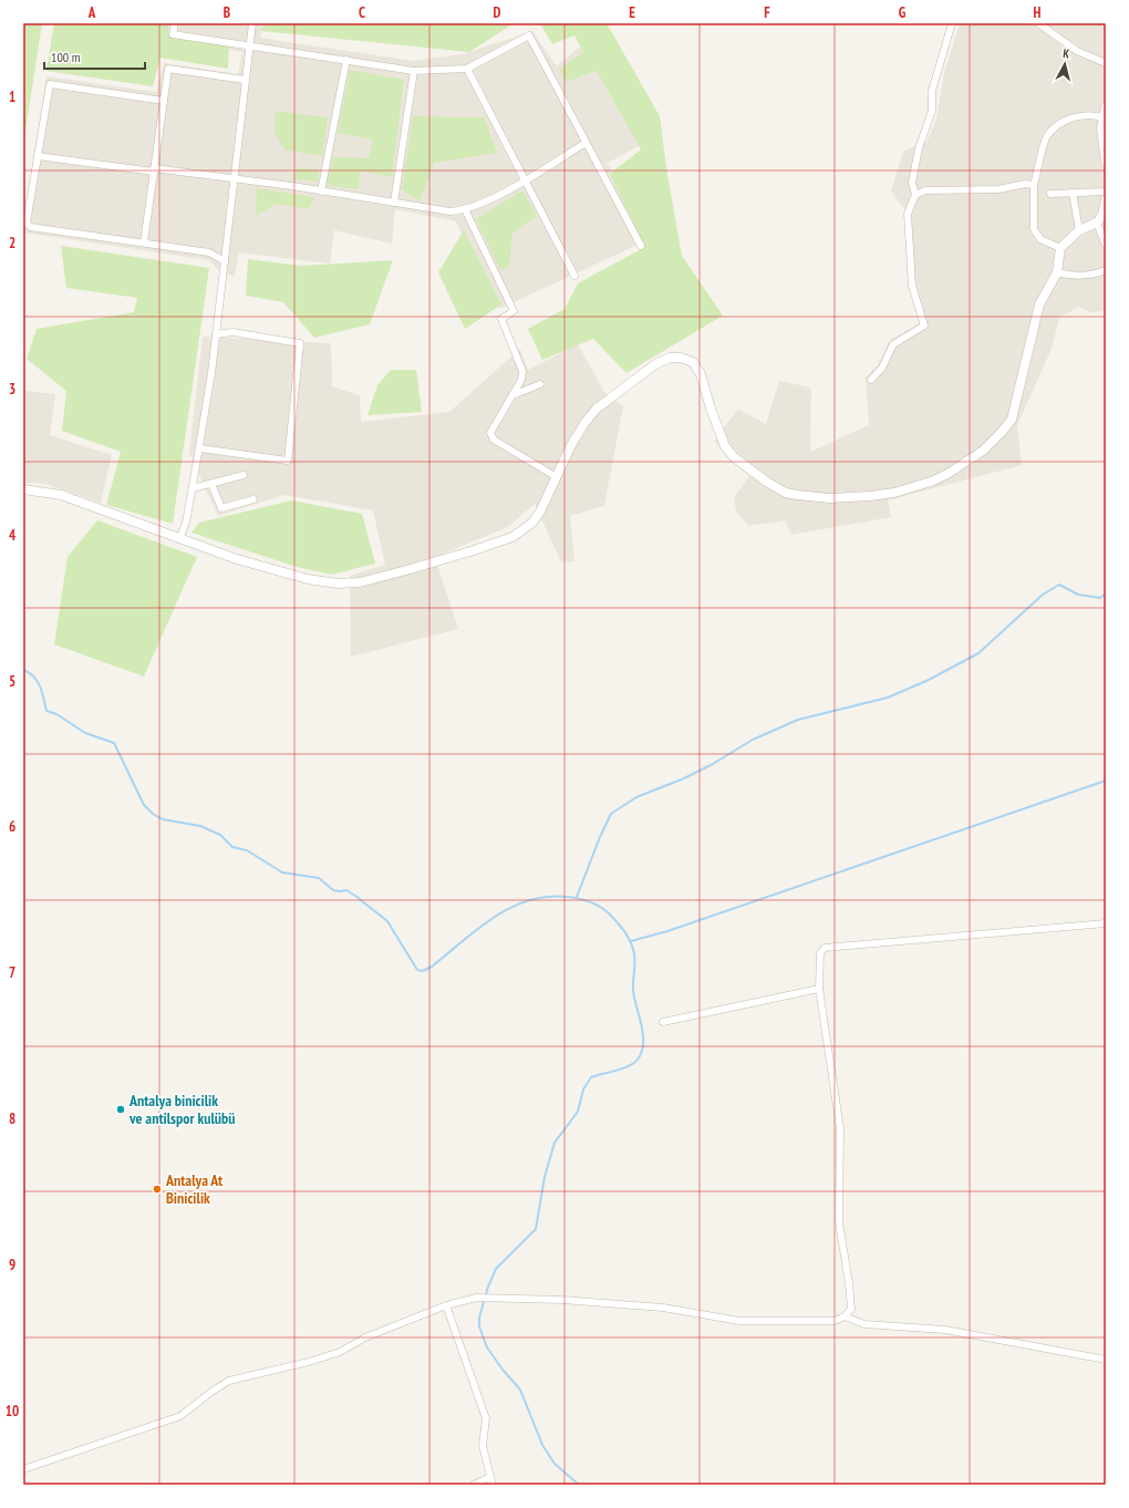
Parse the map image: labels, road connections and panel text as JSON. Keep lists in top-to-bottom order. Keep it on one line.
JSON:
{"places":["Antalya binicilik ve antilspor kulübü","Antalya At Binicilik"],"scale_bar":"100 m","north":"top","grid":{"columns":["A","B","C","D","E","F","G","H"],"rows":["1","2","3","4","5","6","7","8","9","10"]}}
